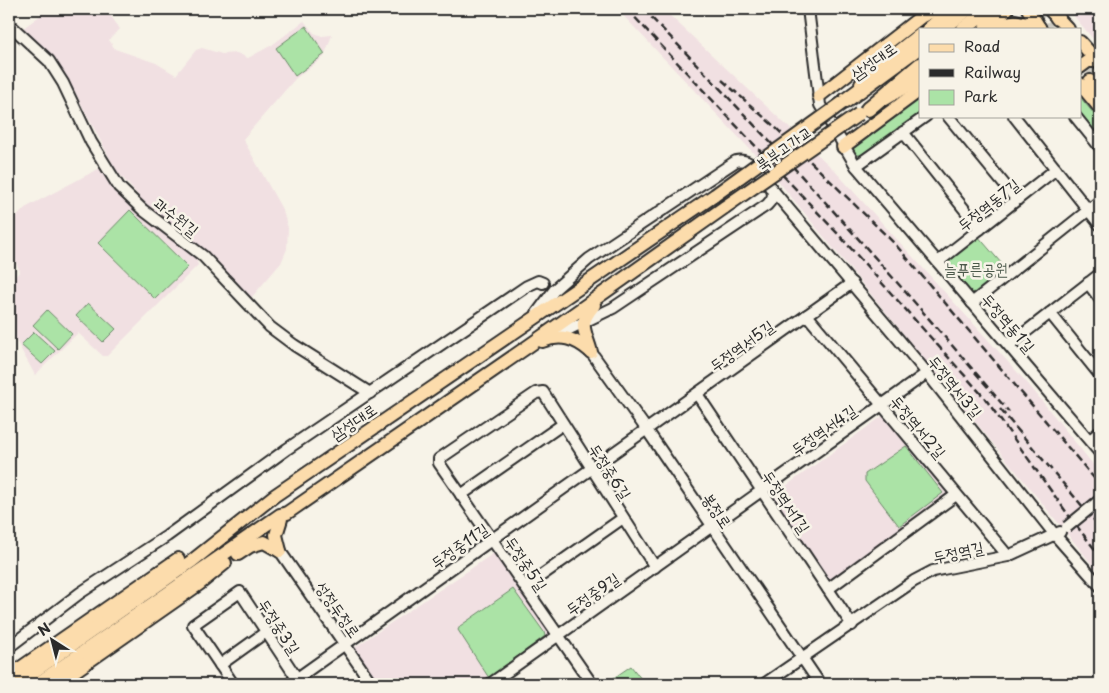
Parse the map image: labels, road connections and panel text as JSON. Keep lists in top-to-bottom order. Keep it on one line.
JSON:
{"streets":{"highway":["삼성대로"],"main road":["북부고가교"],"street":["두정역동7길","과수원길","두정역동1길","두정역서5길","두정역서3길","두정역서2길","두정역서4길","두정중6길","두정역서1길","봉정로","두정중11길","두정역길","두정중5길","두정중9길","성정두정로","두정중3길"]},"crossings":[["삼성대로","북부고가교"],["삼성대로","두정역서3길"],["두정역동7길","두정역동1길"],["두정역서5길","두정역서3길"],["두정역서5길","두정역서2길"],["두정역서5길","두정역서1길"],["두정역서5길","봉정로"],["두정역서5길","두정중11길"],["두정역서3길","두정역서4길"],["두정역서3길","두정역길"],["두정역서2길","두정역서4길"],["두정역서2길","두정역길"],["두정역서4길","두정역서1길"],["두정역서4길","봉정로"],["두정역서4길","두정중9길"],["두정중6길","두정중11길"],["두정중6길","두정중5길"],["두정중6길","두정중9길"],["두정역서1길","두정역길"],["봉정로","두정중11길"],["봉정로","두정역길"],["봉정로","두정중9길"],["두정중11길","두정중5길"],["두정중11길","성정두정로"],["두정중11길","두정중3길"],["두정중5길","두정중9길"]],"parks":["늘푸른공원"],"legend":["Road","Railway","Park"],"north":"top left"}
